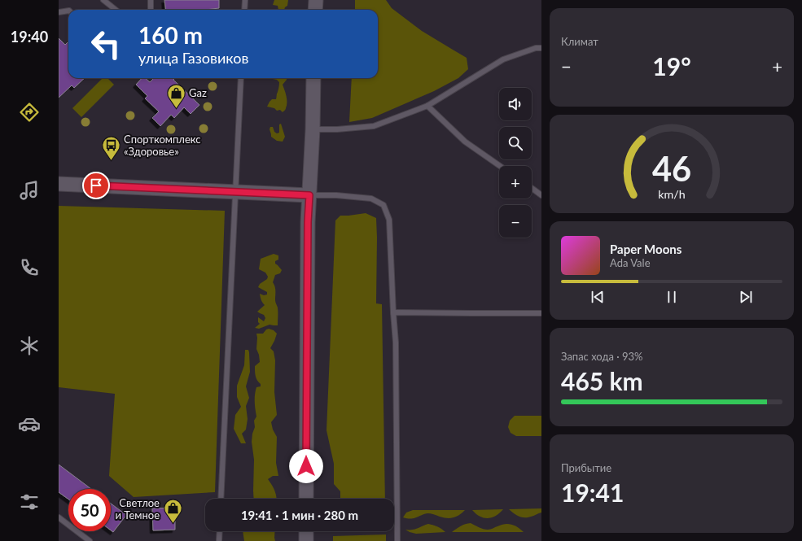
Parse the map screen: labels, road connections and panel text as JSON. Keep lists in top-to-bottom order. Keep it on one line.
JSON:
{"places":{"shop":["Gaz","Светлое и Темное"],"bus stop":["Спорткомплекс «Здоровье»"]},"page":{"tabs":"19:40","tile":["Климат",["Запас хода · 93%","465 km"],["Прибытие","19:41"]],"turn":["160 m","улица Газовиков"],"heat":["−","19°","+"],"map_buttons":["+","−"],"song":["Paper Moons","Ada Vale"],"limit":"50","trip":"19:41 · 1 мин · 280 m","gauge":["46","km/h"]}}
